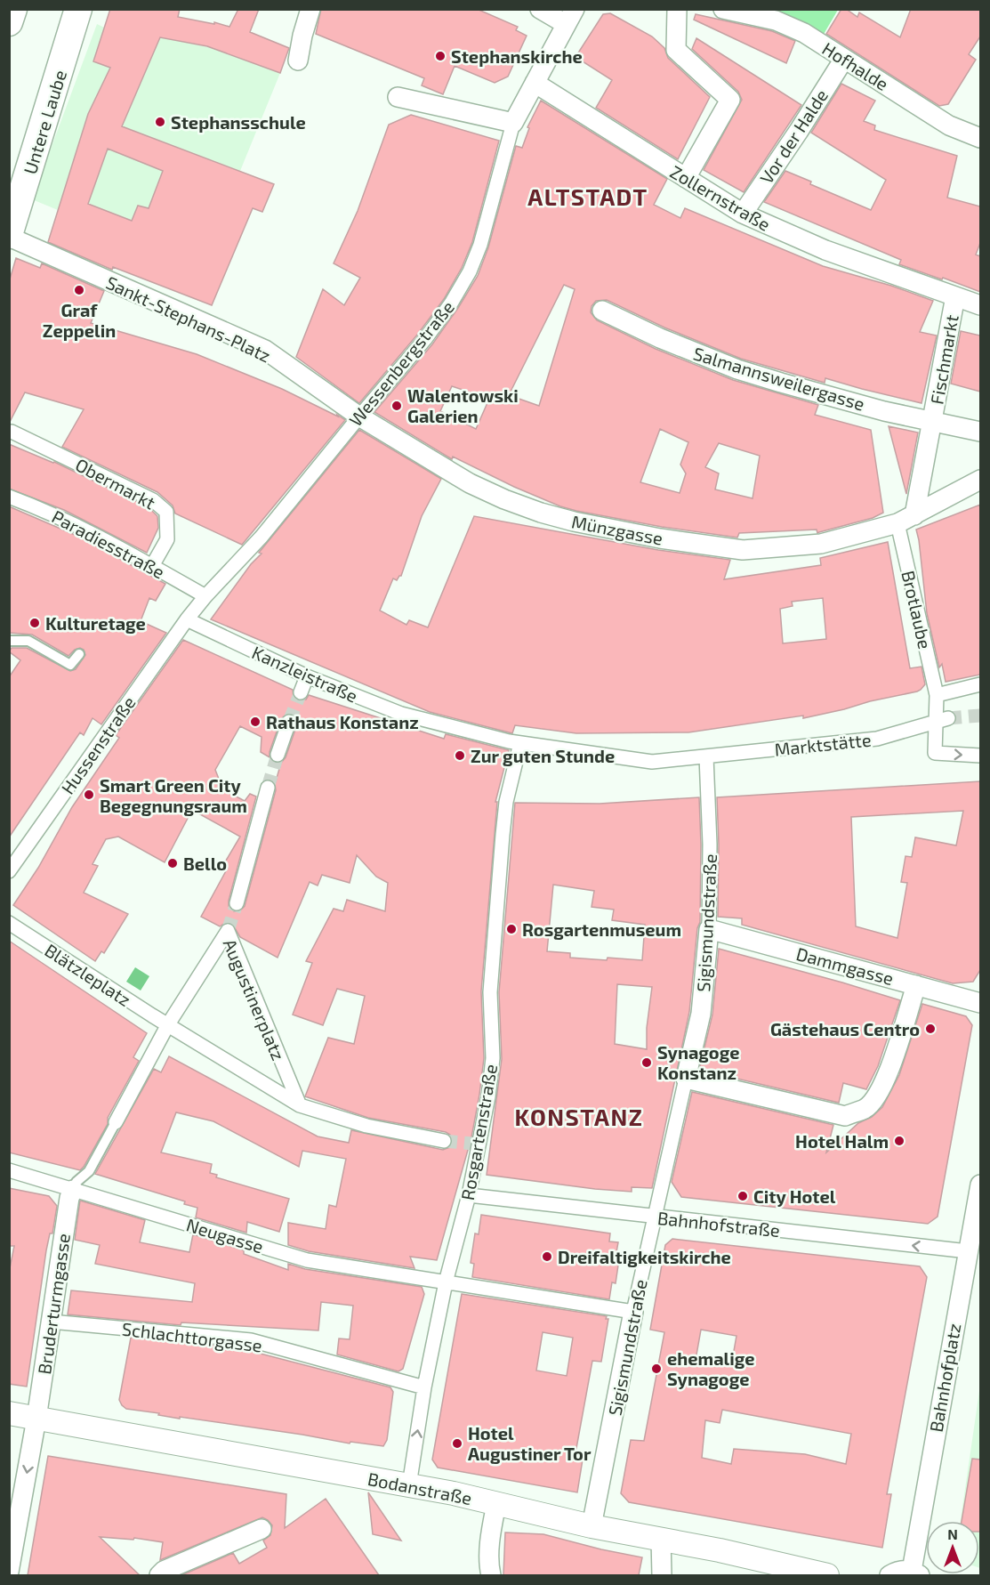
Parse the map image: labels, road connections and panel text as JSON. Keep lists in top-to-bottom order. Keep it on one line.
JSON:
{"streets":{"main road":["Untere Laube"],"street":["Hofhalde","Vor der Halde","Zollernstraße","Sankt-Stephans-Platz","Fischmarkt","Wessenbergstraße","Salmannsweilergasse","Obermarkt","Münzgasse","Paradiesstraße","Brotlaube","Kanzleistraße","Marktstätte","Hussenstraße","Sigismundstraße","Dammgasse","Blätzleplatz","Augustinerplatz","Rosgartenstraße","Bahnhofstraße","Neugasse","Bruderturmgasse","Schlachttorgasse","Bahnhofplatz","Bodanstraße"]},"crossings":[["Hofhalde","Vor der Halde"],["Untere Laube","Sankt-Stephans-Platz"],["Vor der Halde","Zollernstraße"],["Zollernstraße","Fischmarkt"],["Zollernstraße","Wessenbergstraße"],["Sankt-Stephans-Platz","Wessenbergstraße"],["Sankt-Stephans-Platz","Münzgasse"],["Fischmarkt","Salmannsweilergasse"],["Fischmarkt","Münzgasse"],["Fischmarkt","Brotlaube"],["Wessenbergstraße","Münzgasse"],["Wessenbergstraße","Paradiesstraße"],["Wessenbergstraße","Kanzleistraße"],["Wessenbergstraße","Hussenstraße"],["Obermarkt","Paradiesstraße"],["Münzgasse","Brotlaube"],["Kanzleistraße","Marktstätte"],["Kanzleistraße","Hussenstraße"],["Kanzleistraße","Rosgartenstraße"],["Marktstätte","Sigismundstraße"],["Marktstätte","Rosgartenstraße"],["Sigismundstraße","Dammgasse"],["Sigismundstraße","Bahnhofstraße"],["Sigismundstraße","Neugasse"],["Sigismundstraße","Bodanstraße"],["Blätzleplatz","Augustinerplatz"],["Rosgartenstraße","Bahnhofstraße"],["Rosgartenstraße","Neugasse"],["Rosgartenstraße","Schlachttorgasse"],["Rosgartenstraße","Bodanstraße"],["Bahnhofstraße","Bahnhofplatz"],["Neugasse","Bruderturmgasse"],["Bruderturmgasse","Schlachttorgasse"],["Bruderturmgasse","Bodanstraße"]],"one_way":["Bahnhofstraße","Bruderturmgasse"],"districts":["ALTSTADT","KONSTANZ"],"places":["Stephanskirche","Stephansschule","Graf Zeppelin","Walentowski Galerien","Kulturetage","Rathaus Konstanz","Zur guten Stunde","Smart Green City Begegnungsraum","Bello","Rosgartenmuseum","Gästehaus Centro","Synagoge Konstanz","Hotel Halm","City Hotel","Dreifaltigkeitskirche","ehemalige Synagoge","Hotel Augustiner Tor"],"north":"top"}
